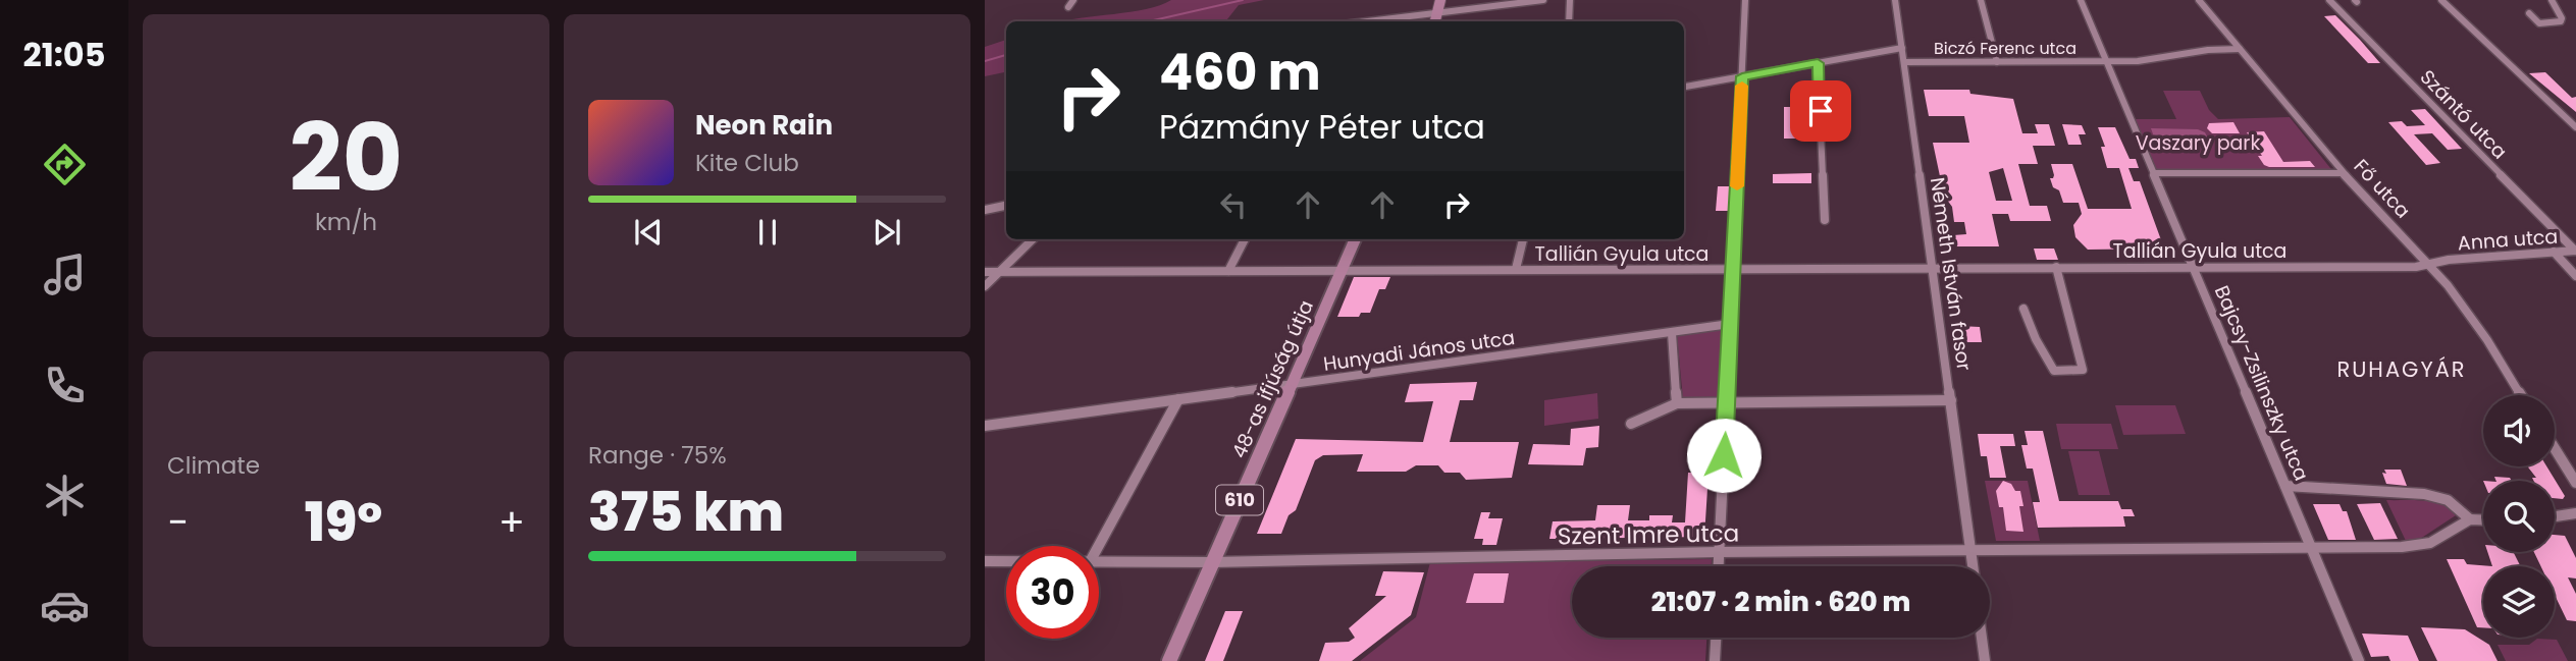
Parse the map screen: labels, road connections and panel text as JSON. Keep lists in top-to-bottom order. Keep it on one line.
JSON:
{"streets":{"main road":["48-as ifjúság útja","610"],"street":["Biczó Ferenc utca","Szántó utca","Fő utca","Anna utca","Tallián Gyula utca","Németh István fasor","Hunyadi János utca","Bajcsy-Zsilinszky utca","Szent Imre utca"]},"crossings":[["Biczó Ferenc utca","Fő utca"],["Biczó Ferenc utca","Németh István fasor"],["Biczó Ferenc utca","Bajcsy-Zsilinszky utca"],["Szántó utca","Anna utca"],["Fő utca","Anna utca"],["Fő utca","Tallián Gyula utca"],["Anna utca","Tallián Gyula utca"],["Tallián Gyula utca","Németh István fasor"],["Tallián Gyula utca","48-as ifjúság útja"],["Tallián Gyula utca","Bajcsy-Zsilinszky utca"],["Tallián Gyula utca","610"],["Németh István fasor","Szent Imre utca"],["Hunyadi János utca","48-as ifjúság útja"],["48-as ifjúság útja","610"],["48-as ifjúság útja","Szent Imre utca"],["Bajcsy-Zsilinszky utca","Szent Imre utca"]],"districts":["RUHAGYÁR"],"parks":["Vaszary park"],"page":{"tabs":"21:05","tile":[["20","km/h"],"Climate",["Range · 75%","375 km"]],"turn":["460 m","Pázmány Péter utca"],"song":["Neon Rain","Kite Club"],"heat":["−","19°","+"],"limit":"30","trip":"21:07 · 2 min · 620 m"}}
